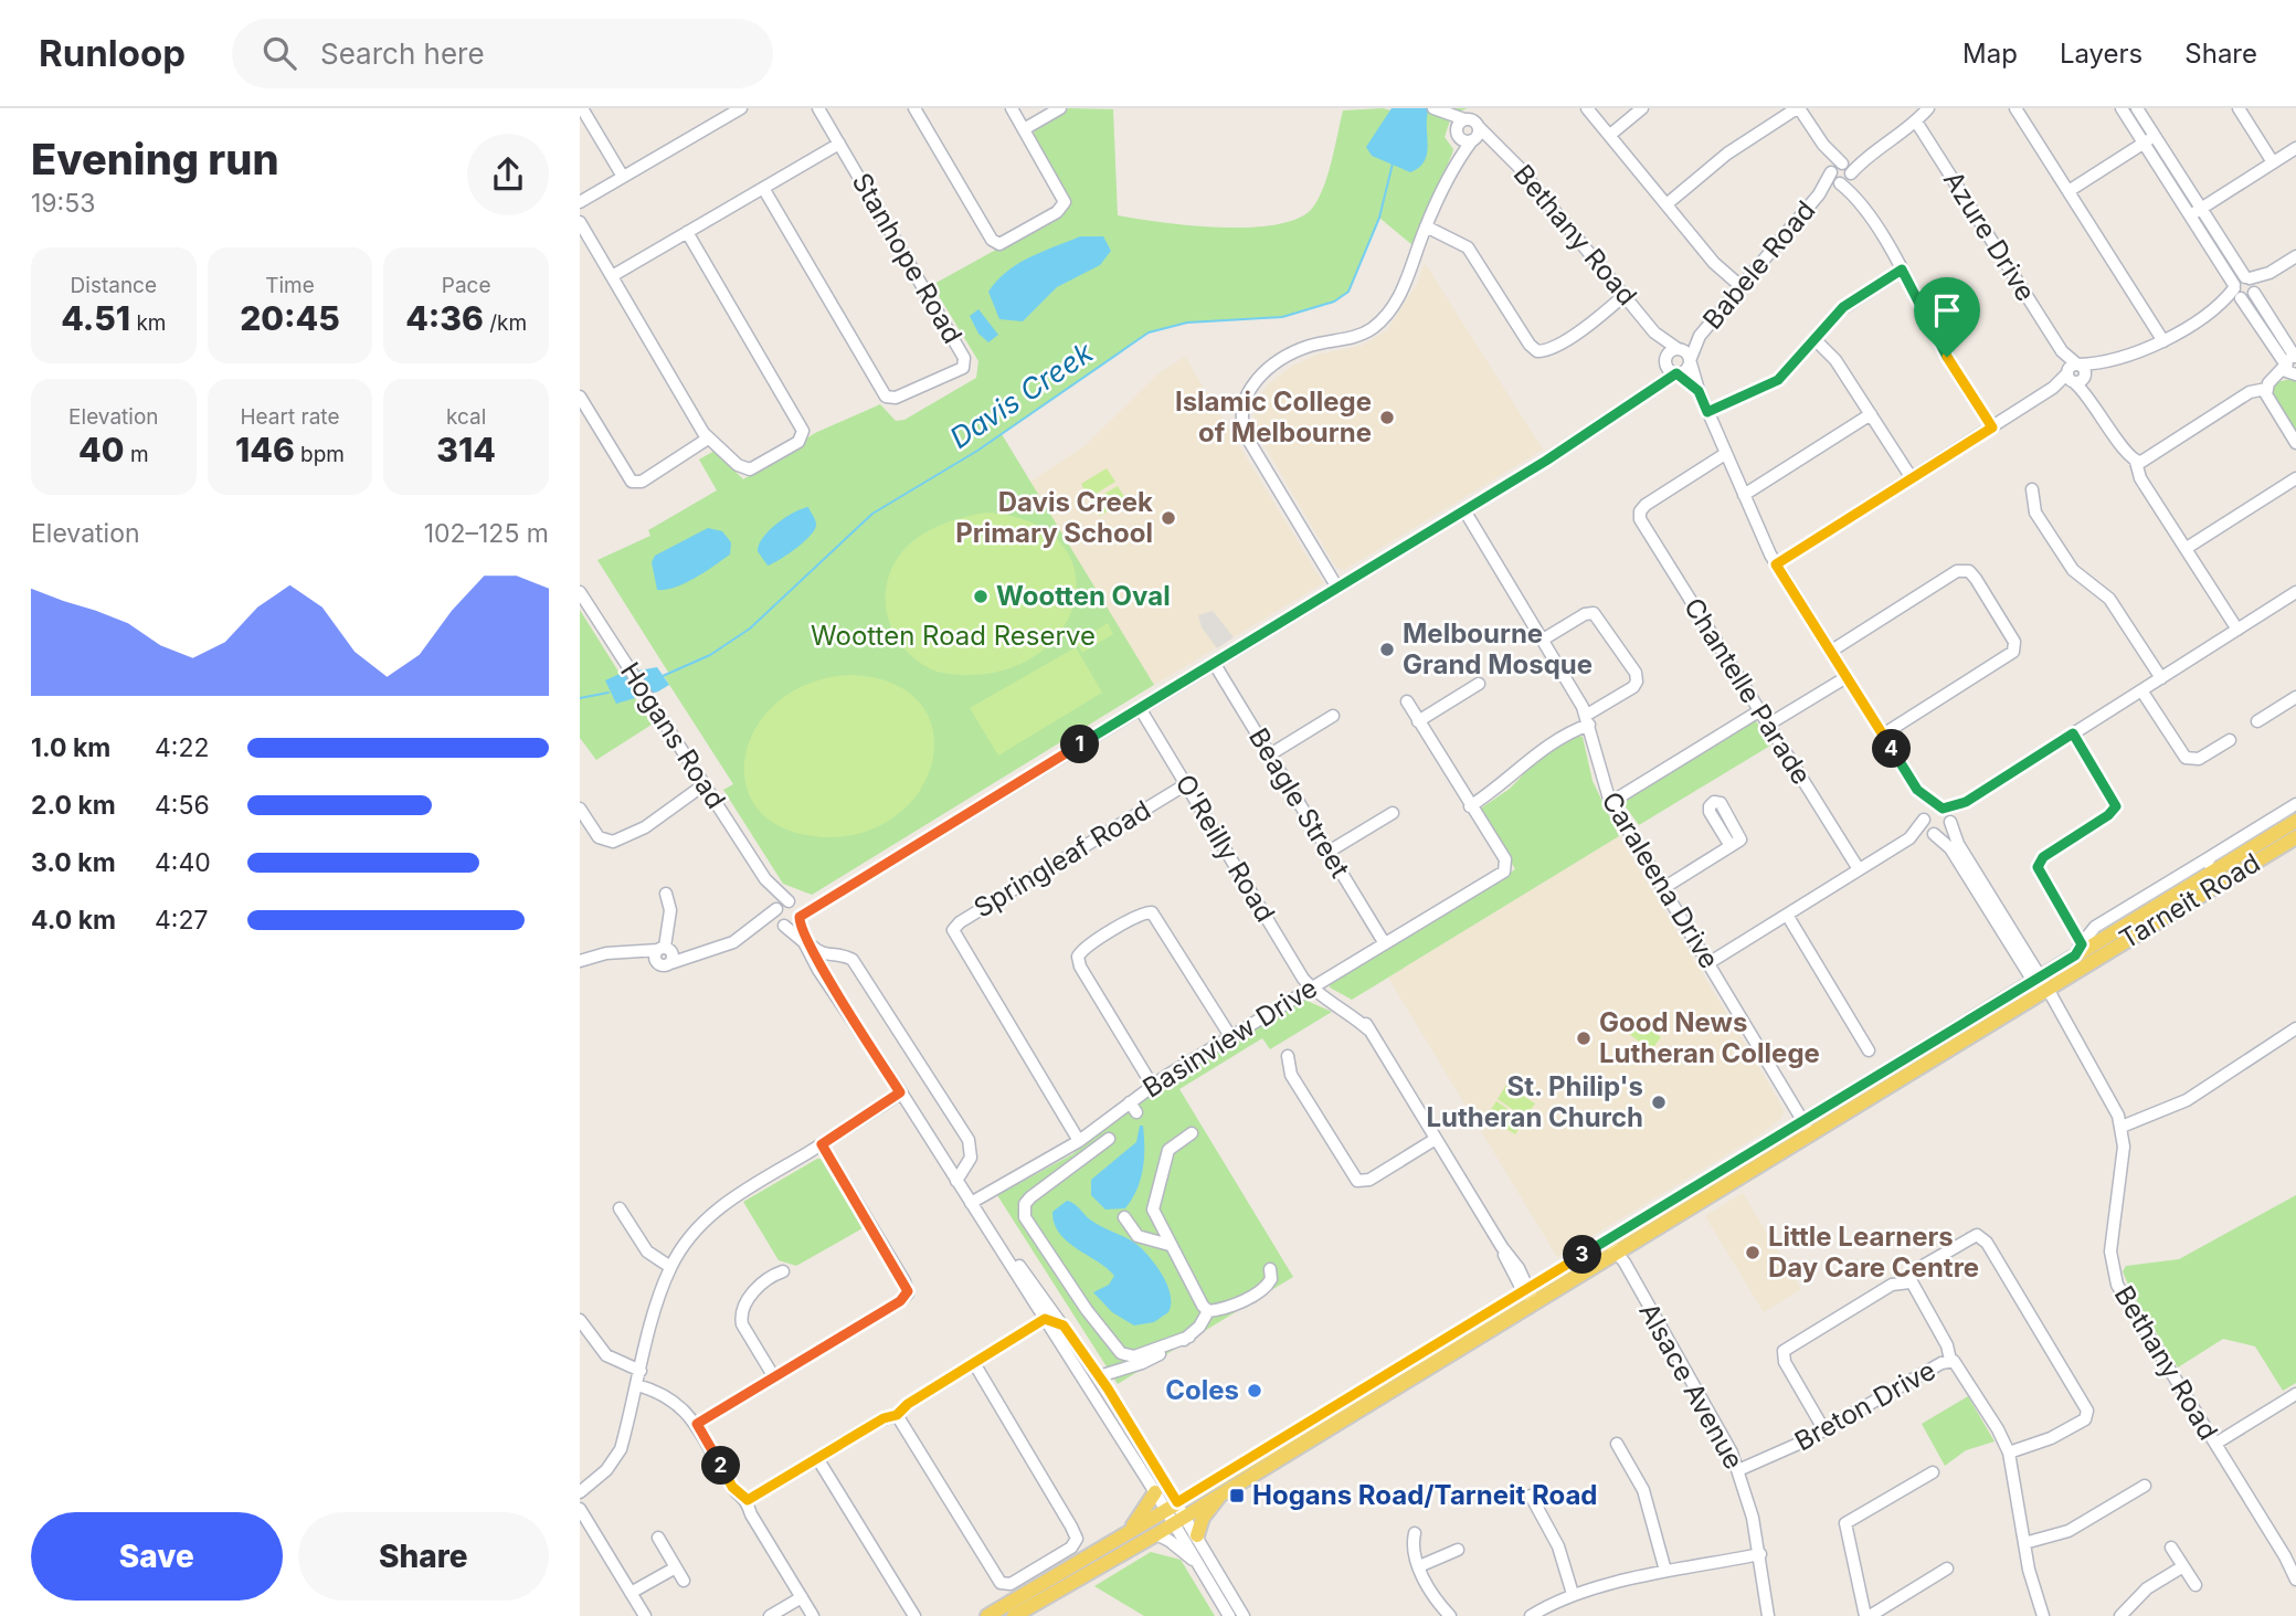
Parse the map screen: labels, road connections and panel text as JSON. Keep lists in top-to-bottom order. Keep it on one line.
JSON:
{"streets":{"main road":["Tarneit Road"],"street":["Bethany Road","Azure Drive","Stanhope Road","Babele Road","Chantelle Parade","Hogans Road","Beagle Street","O'Reilly Road","Springleaf Road","Caraleena Drive","Basinview Drive","Alsace Avenue","Breton Drive"]},"crossings":[["Bethany Road","Babele Road"],["Bethany Road","Tarneit Road"],["Beagle Street","Basinview Drive"],["O'Reilly Road","Springleaf Road"],["O'Reilly Road","Basinview Drive"],["Springleaf Road","Basinview Drive"],["Caraleena Drive","Tarneit Road"],["Tarneit Road","Alsace Avenue"],["Alsace Avenue","Breton Drive"]],"water":["Davis Creek"],"parks":["Wootten Road Reserve"],"places":{"other":["Islamic College of Melbourne","Davis Creek Primary School","Wootten Oval","Melbourne Grand Mosque","Good News Lutheran College","St. Philip's Lutheran Church","Little Learners Day Care Centre","Coles"],"transit":["Hogans Road/Tarneit Road"]},"page":{"header":"Runloop","search":"Search here","nav":["Map","Layers","Share"],"heading":["Evening run","19:53"],"stats":[["Distance","4.51 km"],["Time","20:45"],["Pace","4:36 /km"],["Elevation","40 m"],["Heart rate","146 bpm"],["kcal","314"]],"chart":["Elevation","102–125 m"],"list":[{"name":"1.0 km","note":"4:22"},{"name":"2.0 km","note":"4:56"},{"name":"3.0 km","note":"4:40"},{"name":"4.0 km","note":"4:27"}],"pins":["1","4","3","2"],"buttons":["Save","Share"]}}
